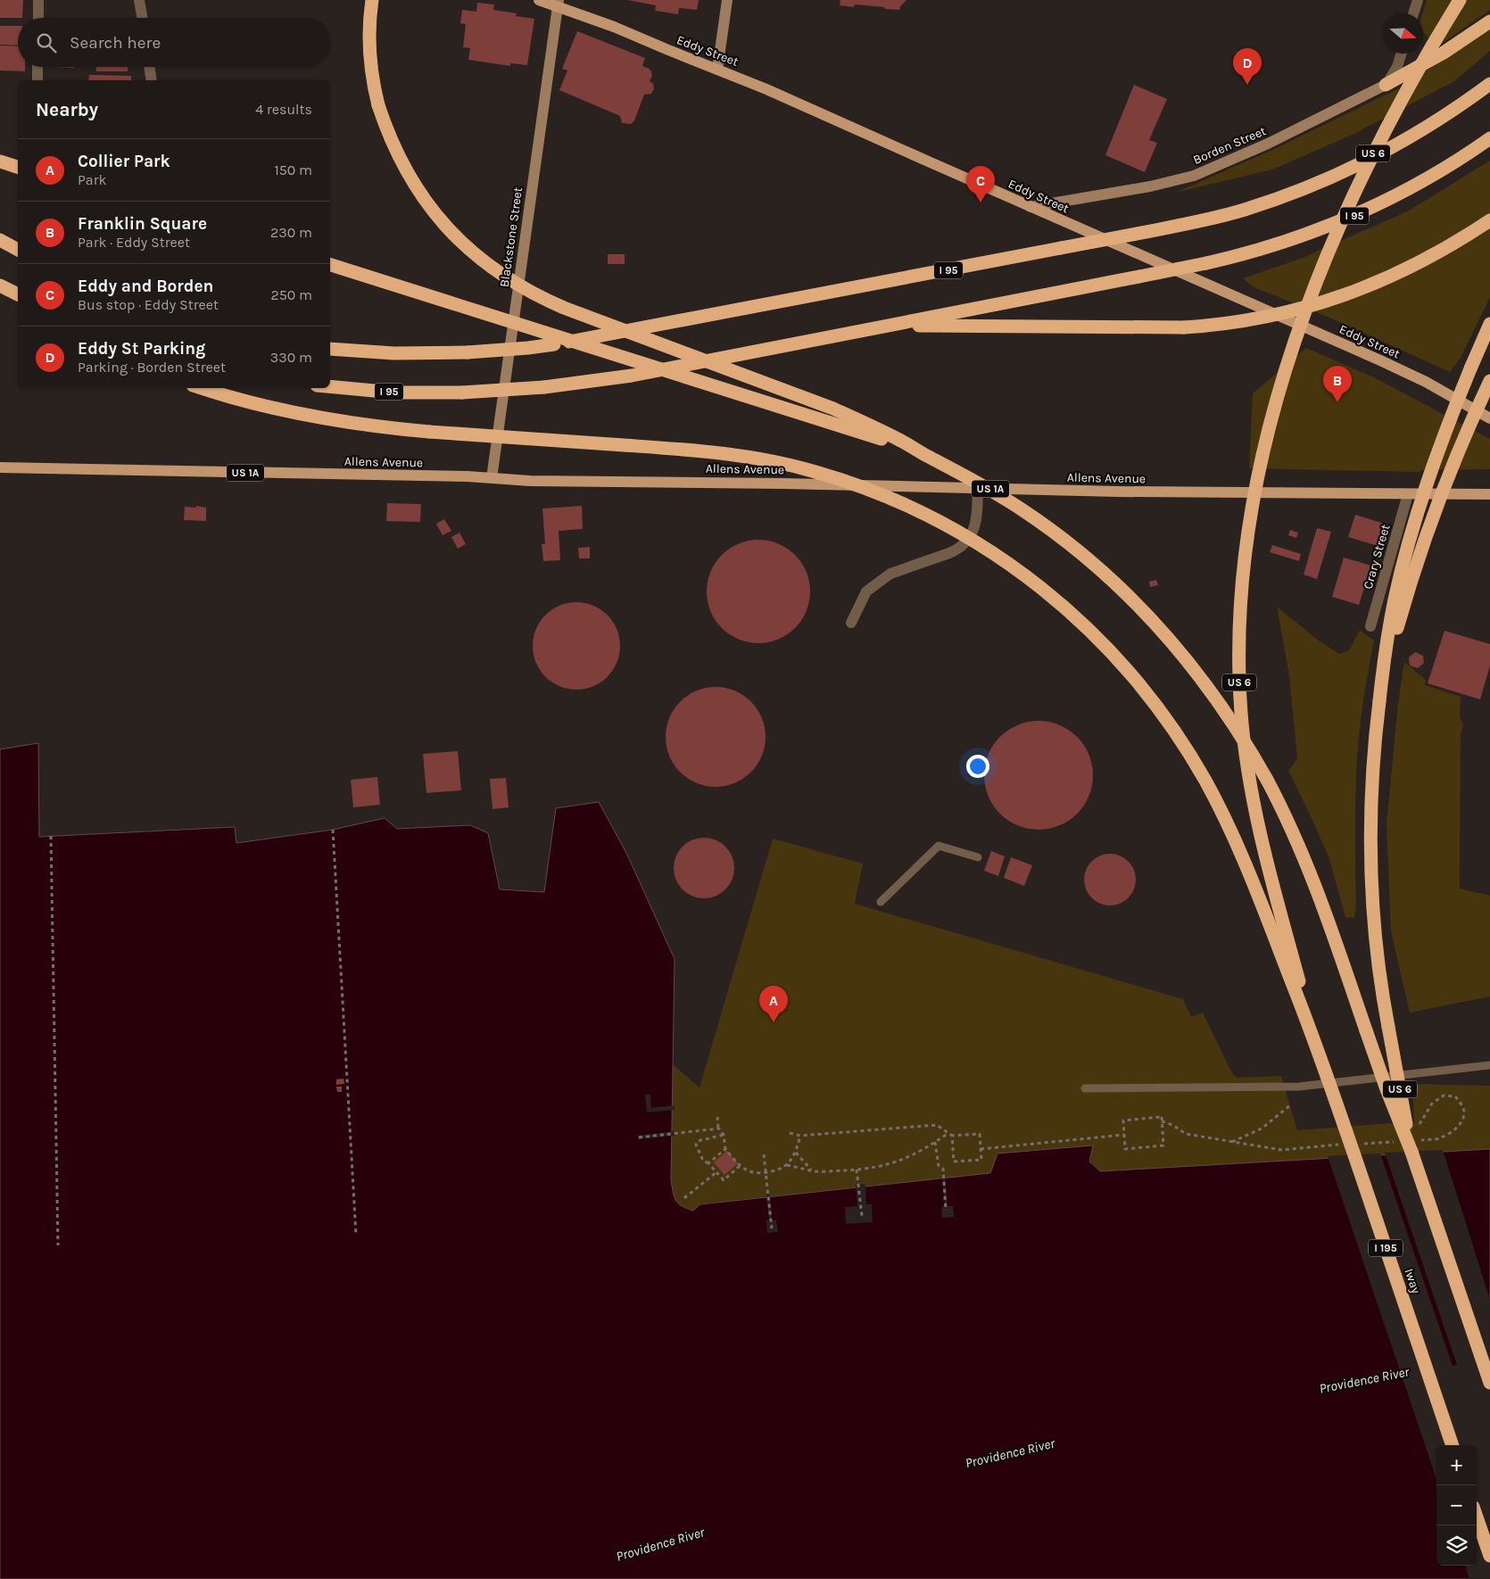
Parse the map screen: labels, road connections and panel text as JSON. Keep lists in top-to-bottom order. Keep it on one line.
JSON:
{"streets":{"highway":["US 6","I 95","I 195","Iway"],"main road":["Eddy Street","Allens Avenue","US 1A"],"street":["Borden Street","Blackstone Street","Crary Street"]},"crossings":[["Eddy Street","Borden Street"],["Eddy Street","Blackstone Street"],["US 6","Iway"],["Blackstone Street","Allens Avenue"],["Allens Avenue","Crary Street"]],"water":["Providence River"],"north":"right","page":{"search":"Search here","pins":["D","C","B","A"],"heading":["Nearby","4 results"],"list":[{"mark":"A","name":"Collier Park","note":"Park","value":"150 m"},{"mark":"B","name":"Franklin Square","note":"Park · Eddy Street","value":"230 m"},{"mark":"C","name":"Eddy and Borden","note":"Bus stop · Eddy Street","value":"250 m"},{"mark":"D","name":"Eddy St Parking","note":"Parking · Borden Street","value":"330 m"}],"map_buttons":["+","−"]}}
